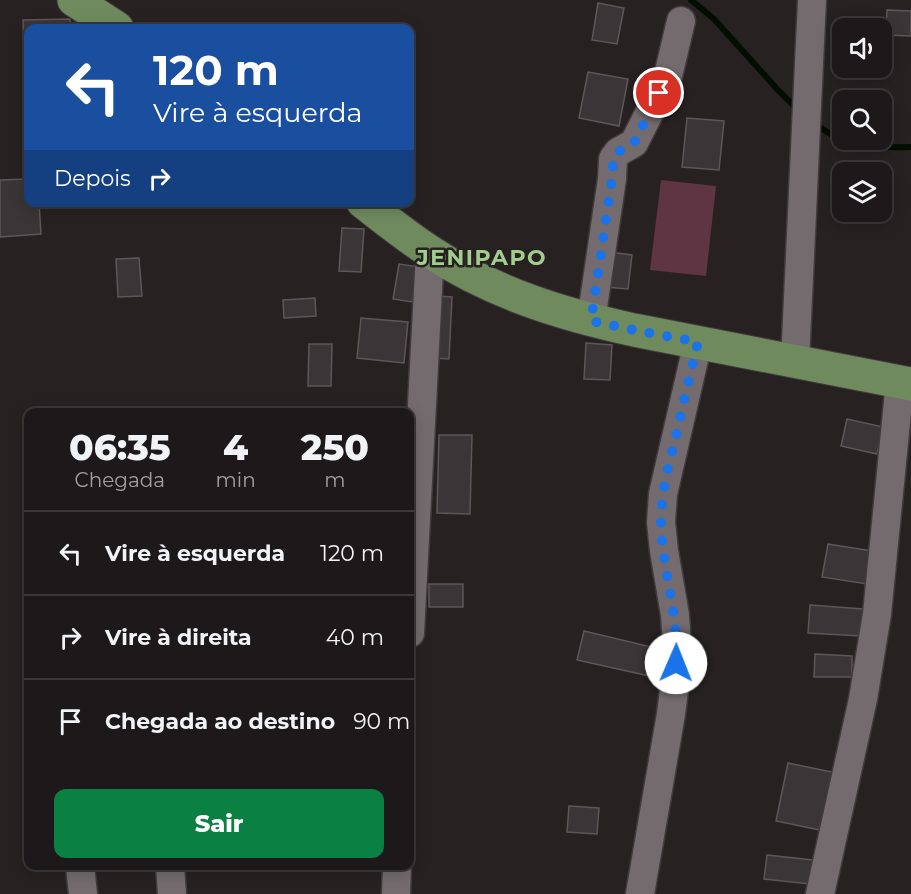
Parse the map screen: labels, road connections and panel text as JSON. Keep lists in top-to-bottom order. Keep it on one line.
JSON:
{"districts":["JENIPAPO"],"page":{"turn":["120 m","Vire à esquerda"],"then":"Depois","eta":["06:35","Chegada","4","min","250","m"],"list":[{"name":"Vire à esquerda","value":"120 m"},{"name":"Vire à direita","value":"40 m"},{"name":"Chegada ao destino","value":"90 m"}],"buttons":"Sair"}}
